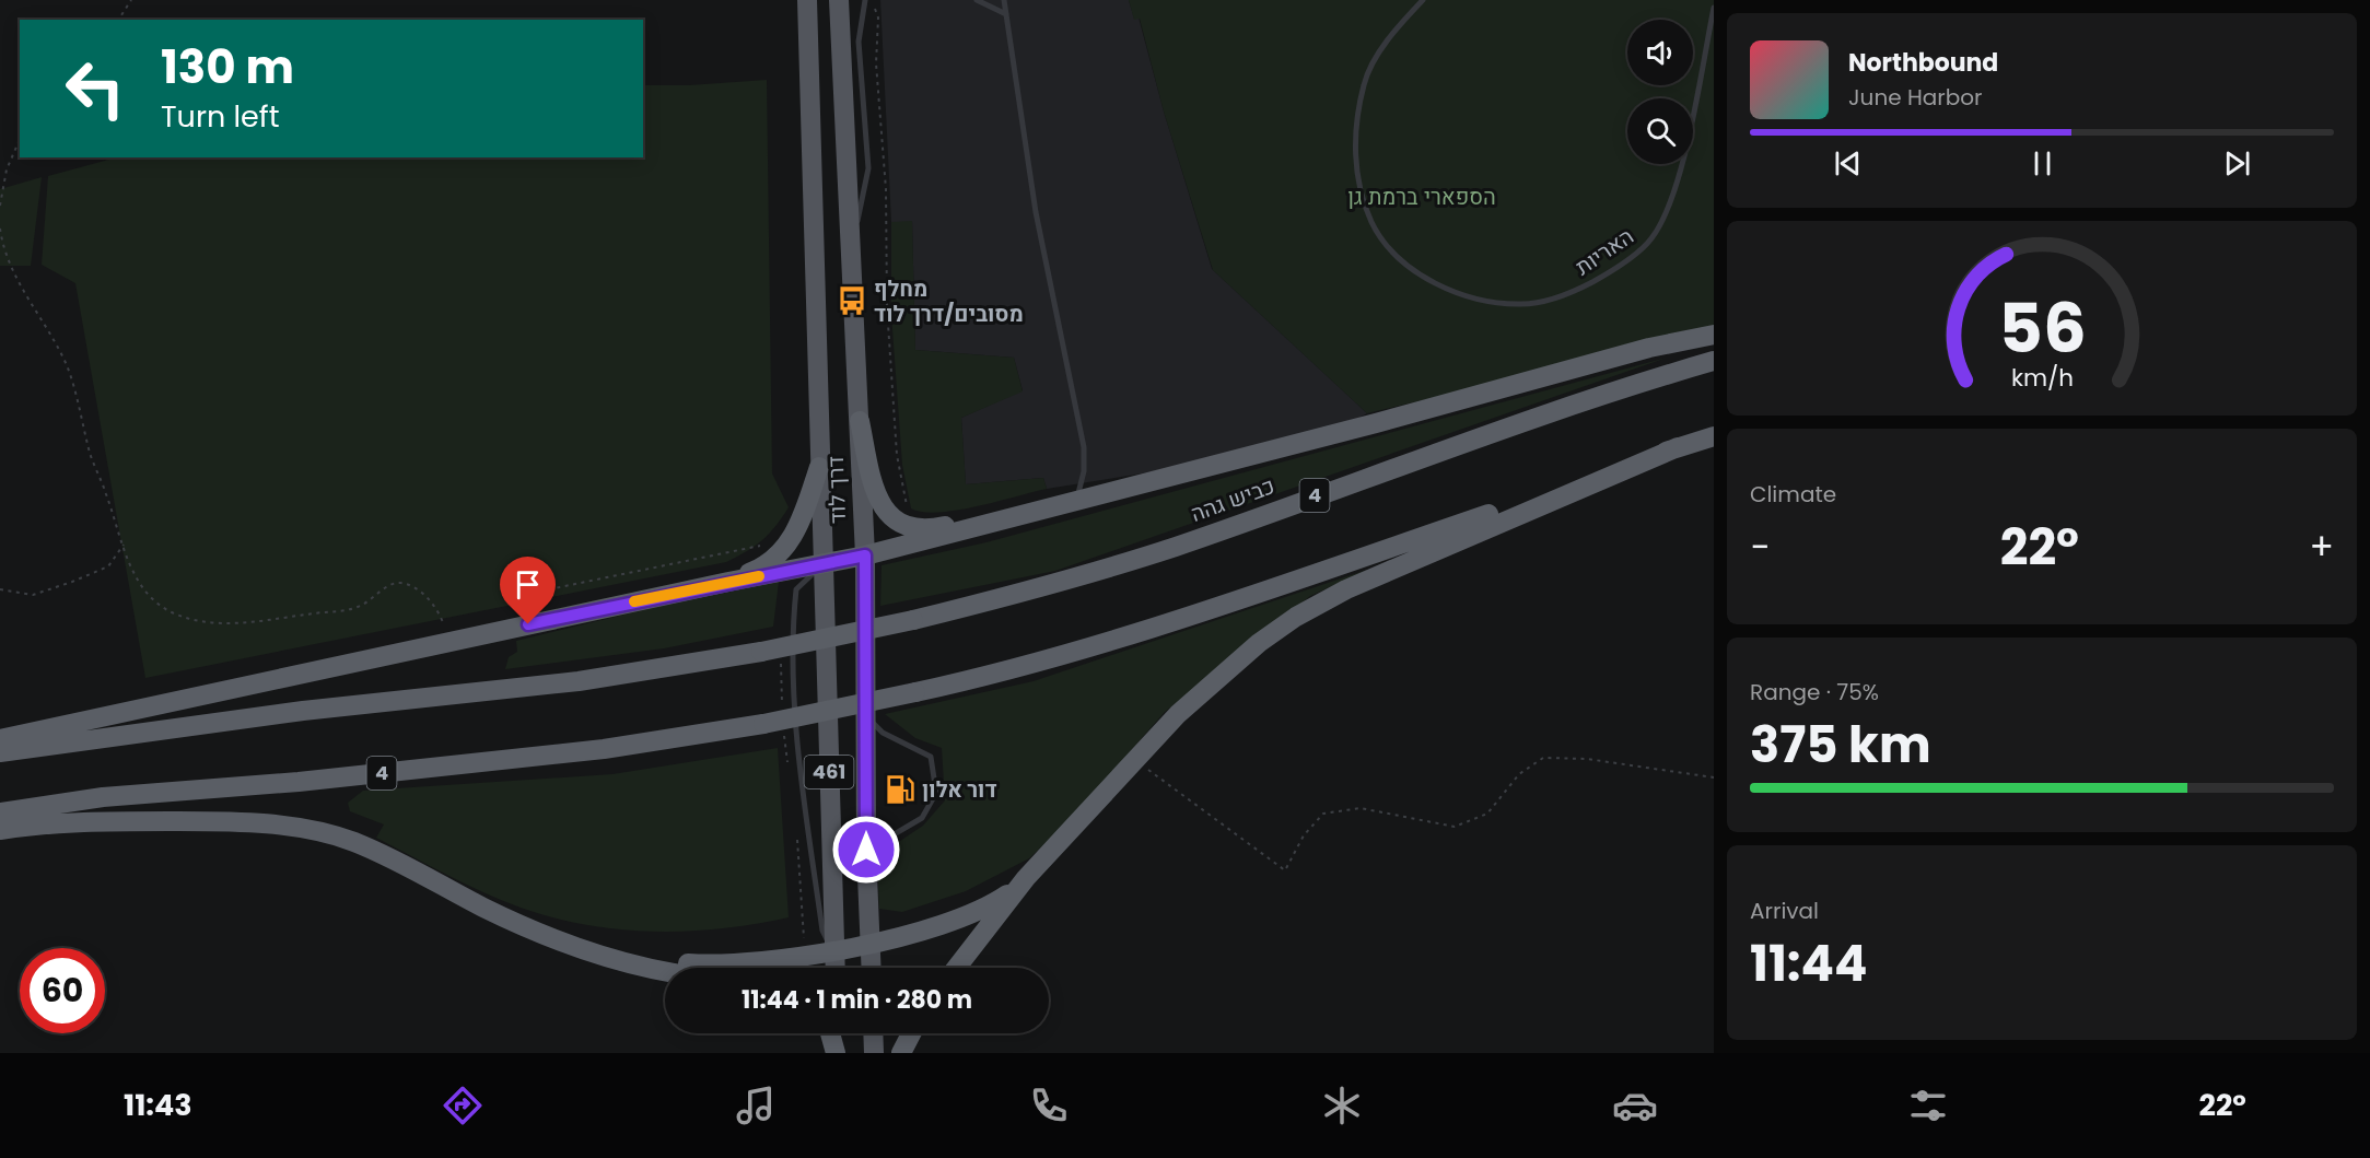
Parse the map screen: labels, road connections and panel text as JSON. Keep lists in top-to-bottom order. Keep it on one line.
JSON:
{"streets":{"highway":["4","כביש גהה"],"main road":["דרך לוד","461"],"lane":["האריות"]},"parks":["הספארי ברמת גן"],"places":{"bus stop":["מחלף מסובים/דרך לוד"],"fuel station":["דור אלון"]},"page":{"turn":["130 m","Turn left"],"song":["Northbound","June Harbor"],"tile":["Climate",["Range · 75%","375 km"],["Arrival","11:44"]],"heat":["−","22°","+"],"limit":"60","trip":"11:44 · 1 min · 280 m","tabs":["11:43","22°"],"gauge":["56","km/h"]}}
